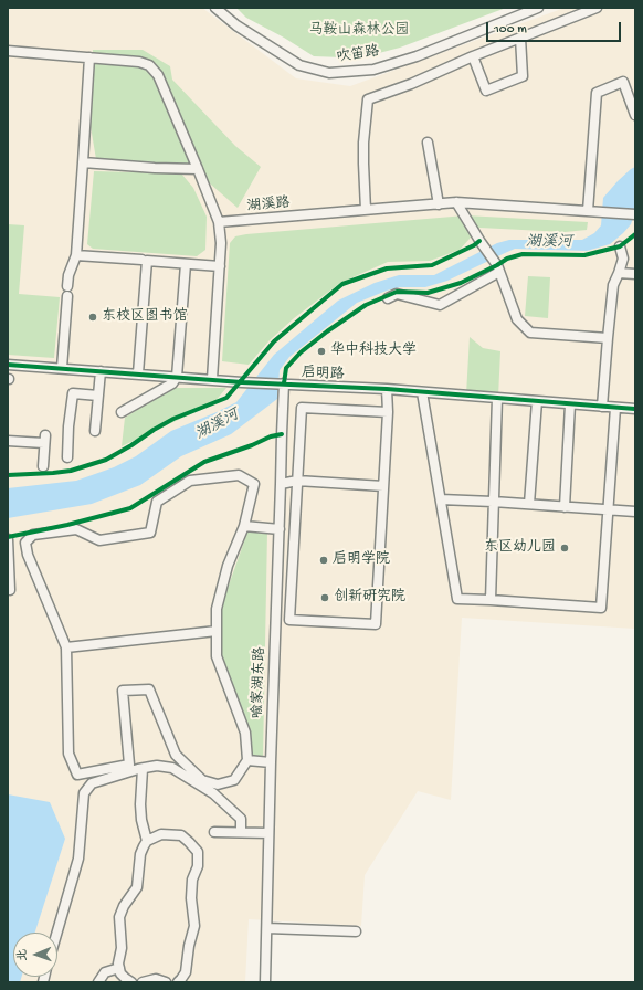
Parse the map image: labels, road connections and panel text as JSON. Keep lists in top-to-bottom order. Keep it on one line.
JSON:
{"streets":{"street":["吹笛路","湖溪路","启明路","喻家湖东路"]},"crossings":[["启明路","喻家湖东路"]],"water":["湖溪河"],"parks":["马鞍山森林公园"],"places":["东校区图书馆","华中科技大学","东区幼儿园","启明学院","创新研究院"],"scale_bar":"100 m","north":"left"}
